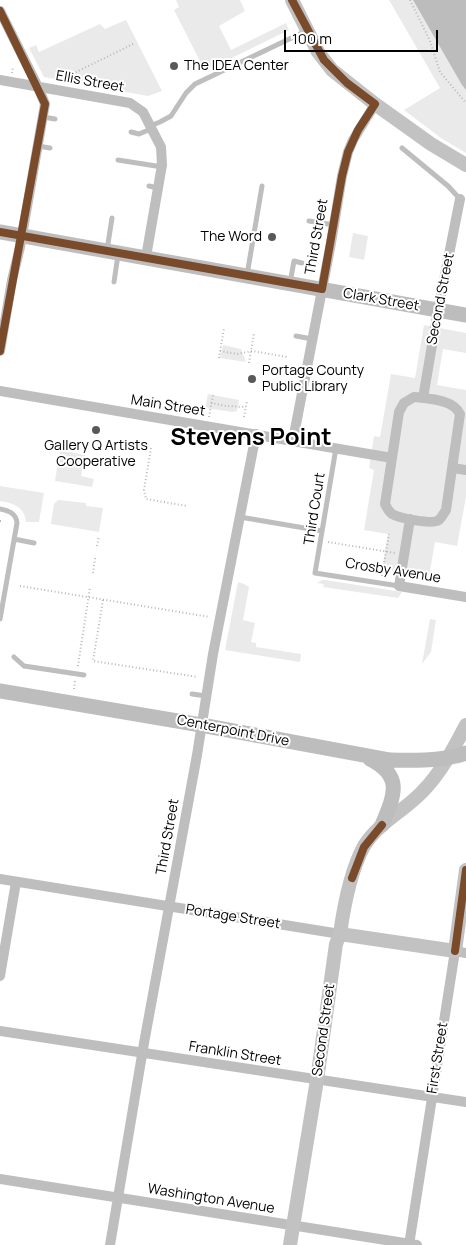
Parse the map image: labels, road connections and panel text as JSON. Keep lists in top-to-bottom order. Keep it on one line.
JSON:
{"streets":{"main road":["Clark Street","Centerpoint Drive"],"street":["Ellis Street","Third Street","Second Street","Main Street","Crosby Avenue","Portage Street","Franklin Street","First Street","Washington Avenue"],"lane":["Third Court"]},"crossings":[["Ellis Street","Clark Street"],["Third Street","Clark Street"],["Third Street","Main Street"],["Third Street","Centerpoint Drive"],["Third Street","Portage Street"],["Third Street","Franklin Street"],["Third Street","Washington Avenue"],["Second Street","Clark Street"],["Second Street","Centerpoint Drive"],["Second Street","Portage Street"],["Second Street","Franklin Street"],["Second Street","Washington Avenue"],["Main Street","Third Court"],["Third Court","Crosby Avenue"],["Portage Street","First Street"],["Franklin Street","First Street"],["First Street","Washington Avenue"]],"districts":["Stevens Point"],"places":["The IDEA Center","The Word","Portage County Public Library","Gallery Q Artists Cooperative"],"scale_bar":"100 m"}
